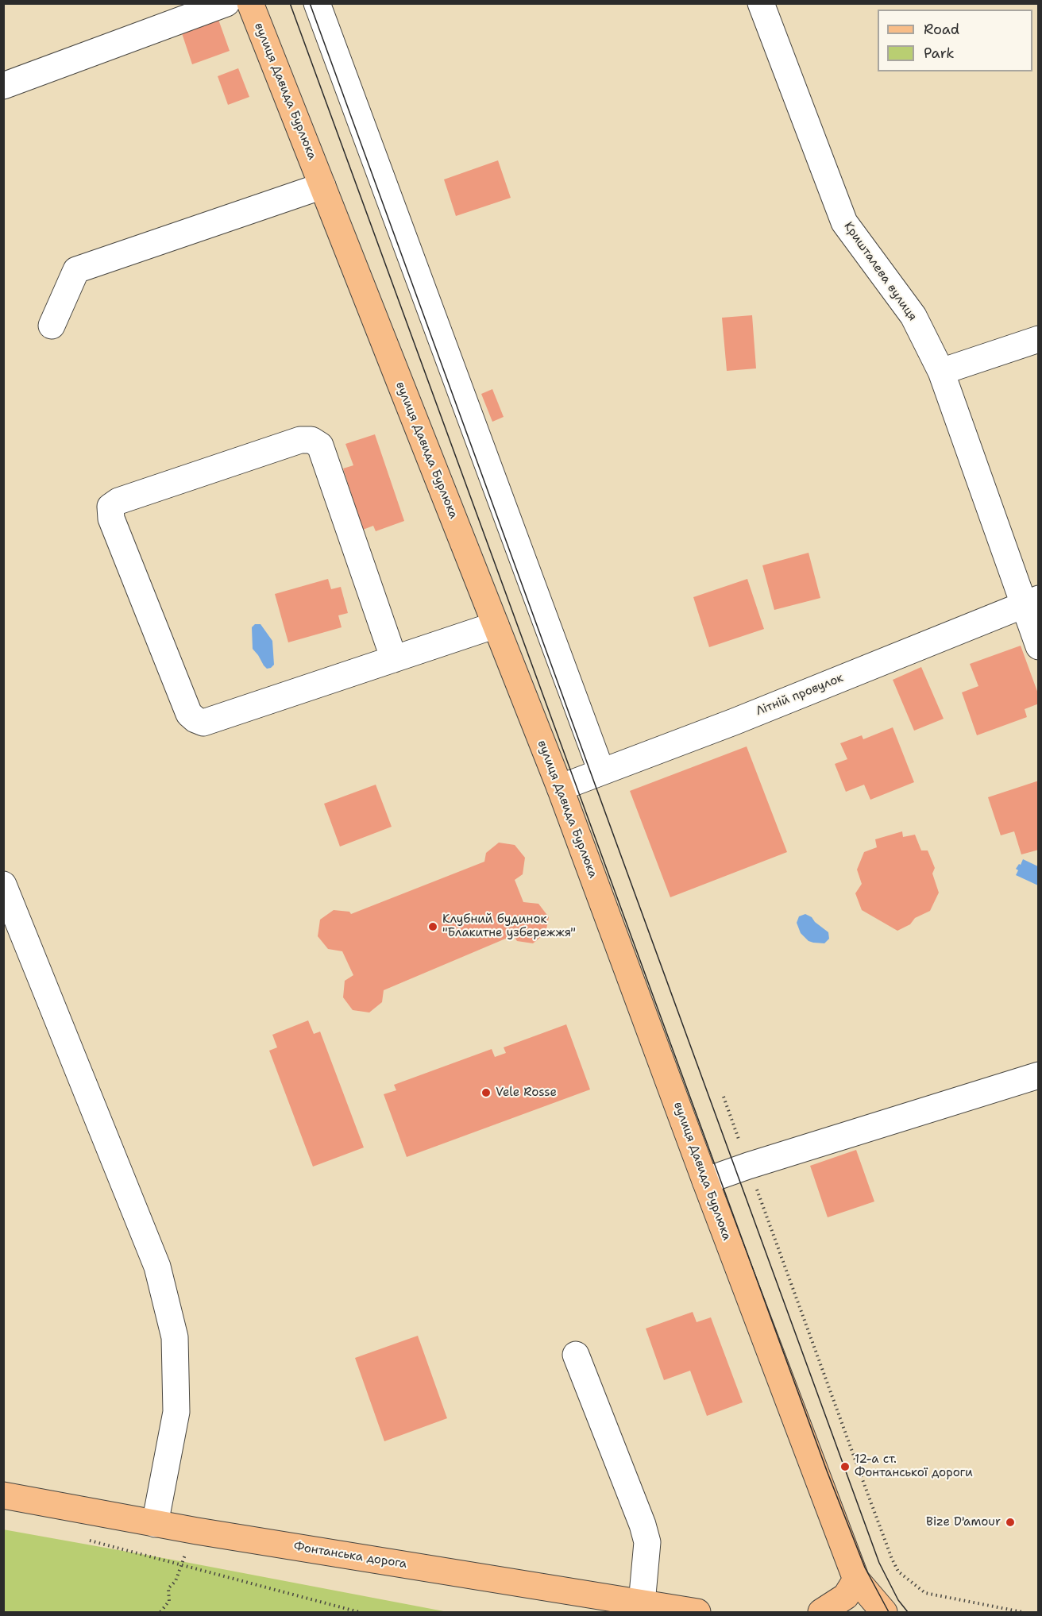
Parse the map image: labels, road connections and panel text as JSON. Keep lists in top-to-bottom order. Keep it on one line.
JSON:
{"streets":{"main road":["вулиця Давида Бурлюка","Фонтанська дорога"],"street":["Кришталева вулиця","Літній провулок"]},"crossings":[["вулиця Давида Бурлюка","Літній провулок"],["Кришталева вулиця","Літній провулок"]],"places":["Клубний будинок \"Блакитне узбережжя\"","Vele Rosse","12-а ст. Фонтанської дороги","Bize D'amour"],"legend":["Road","Park"]}
